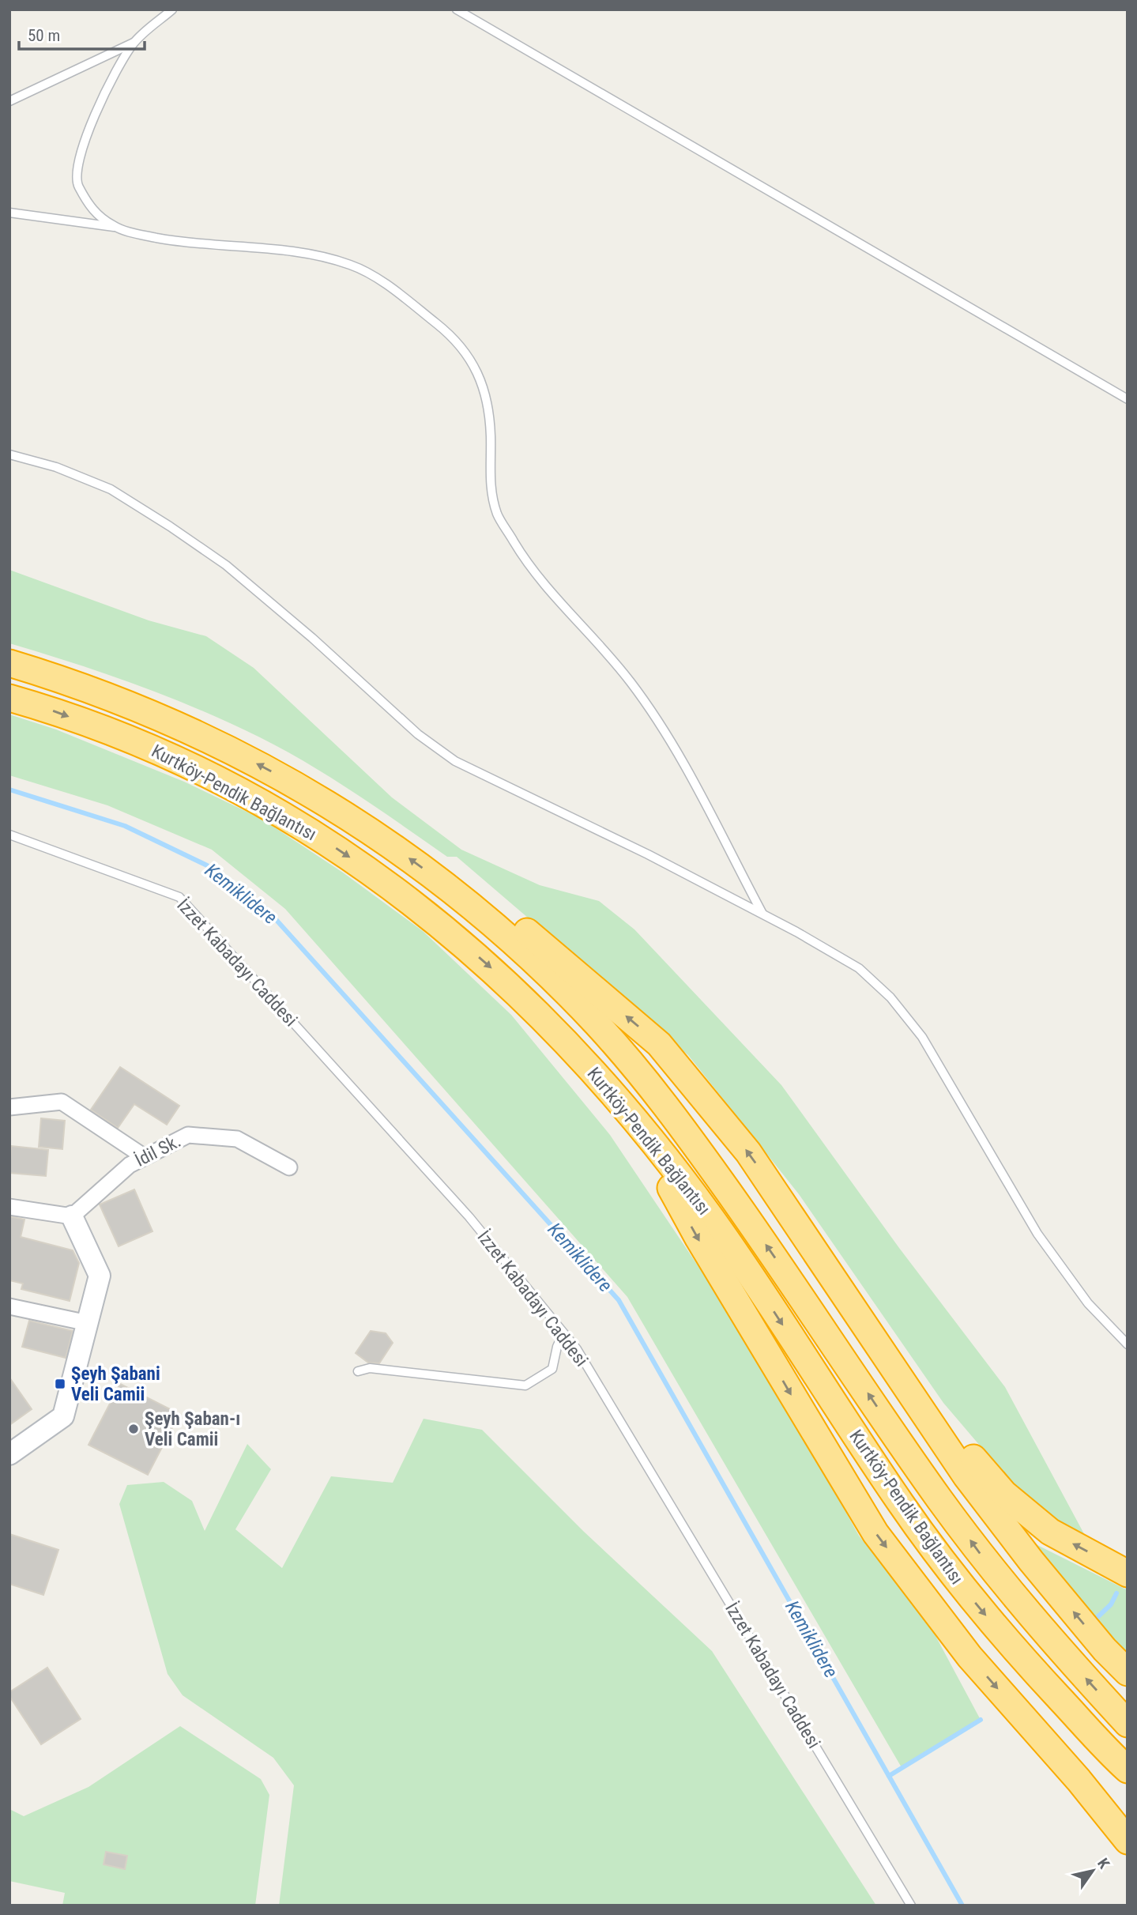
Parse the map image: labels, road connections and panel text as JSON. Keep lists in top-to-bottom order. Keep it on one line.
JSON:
{"streets":{"highway":["Kurtköy-Pendik Bağlantısı"],"street":["İdil Sk."],"lane":["İzzet Kabadayı Caddesi"]},"water":["Kemiklidere"],"places":{"transit":["Şeyh Şabani Veli Camii"],"other":["Şeyh Şaban-ı Veli Camii"]},"scale_bar":"50 m","north":"top right"}
